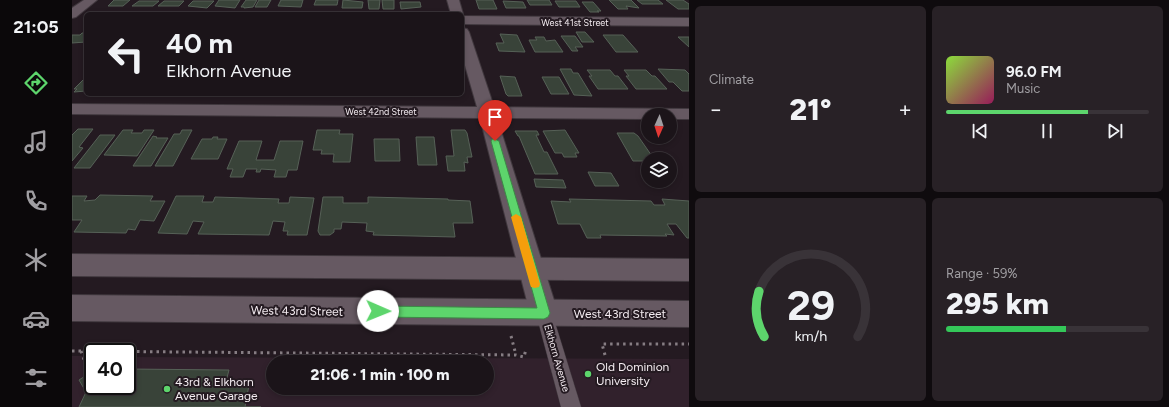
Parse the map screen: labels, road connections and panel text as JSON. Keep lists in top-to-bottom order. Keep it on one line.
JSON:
{"streets":{"street":["West 41st Street","West 42nd Street","West 43rd Street","Elkhorn Avenue"]},"crossings":[["West 42nd Street","Elkhorn Avenue"],["West 43rd Street","Elkhorn Avenue"]],"places":["Old Dominion University","43rd & Elkhorn Avenue Garage"],"north":"bottom","page":{"tabs":"21:05","tile":["Climate",["Range · 59%","295 km"]],"turn":["40 m","Elkhorn Avenue"],"song":["96.0 FM","Music"],"heat":["−","21°","+"],"limit":"40","trip":"21:06 · 1 min · 100 m","gauge":["29","km/h"]}}
